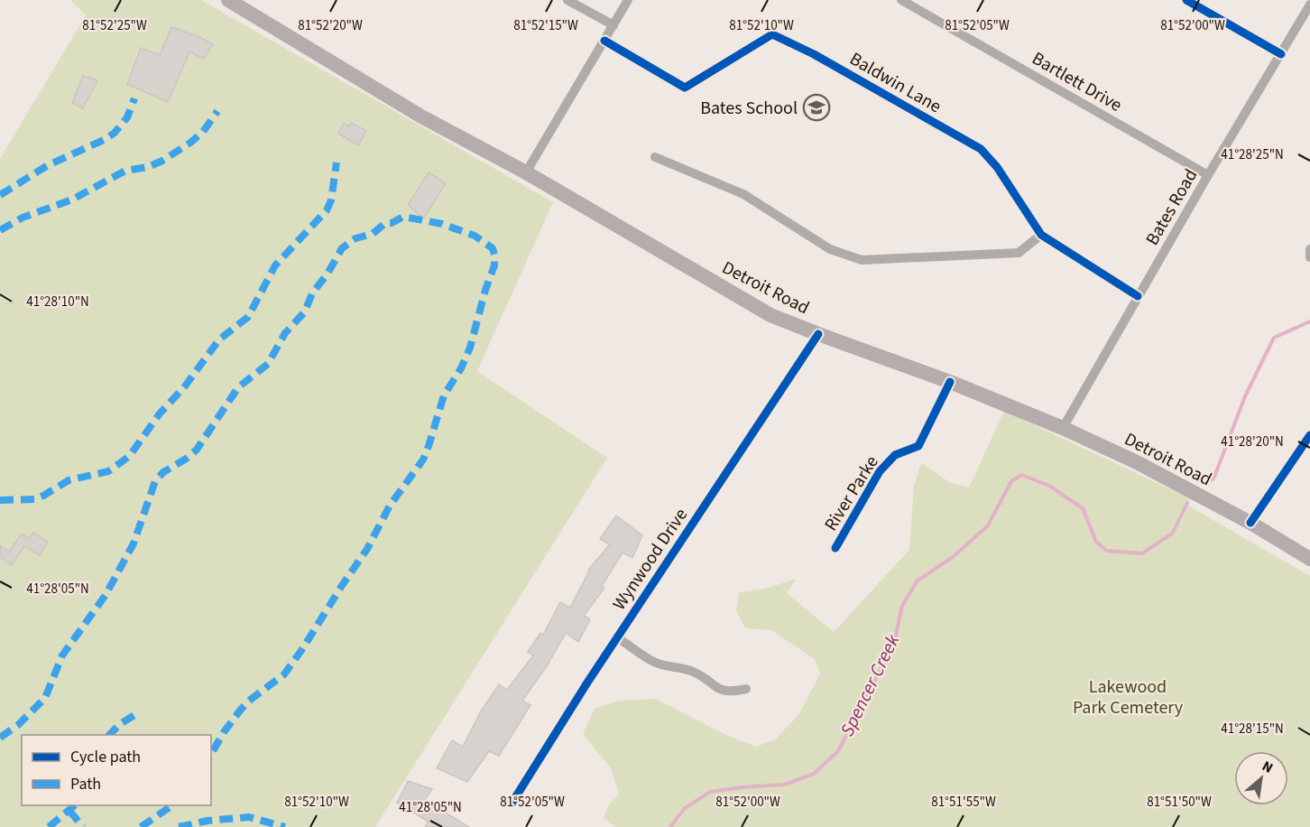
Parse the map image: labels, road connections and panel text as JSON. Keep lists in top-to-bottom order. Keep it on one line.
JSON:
{"streets":{"main road":["Detroit Road"],"street":["Bartlett Drive","Baldwin Lane","Bates Road","River Parke","Wynwood Drive"]},"crossings":[["Bartlett Drive","Bates Road"],["Baldwin Lane","Bates Road"],["Bates Road","Detroit Road"],["Detroit Road","River Parke"],["Detroit Road","Wynwood Drive"]],"water":["Spencer Creek"],"parks":["Lakewood Park Cemetery"],"places":{"school or university":["Bates School"]},"legend":["Cycle path","Path"],"north":"top right","coordinates":["81°52'25\"W","81°52'20\"W","81°52'15\"W","81°52'10\"W","81°52'05\"W","81°52'00\"W","41°28'25\"N","41°28'10\"N","41°28'20\"N","41°28'05\"N","41°28'15\"N","81°51'55\"W","81°51'50\"W"]}
